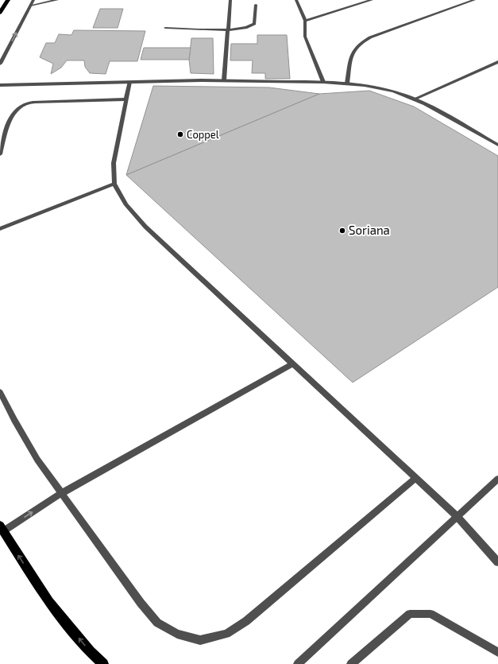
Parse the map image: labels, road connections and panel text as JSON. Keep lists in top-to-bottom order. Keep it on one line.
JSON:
{"places":["Coppel","Soriana"]}
